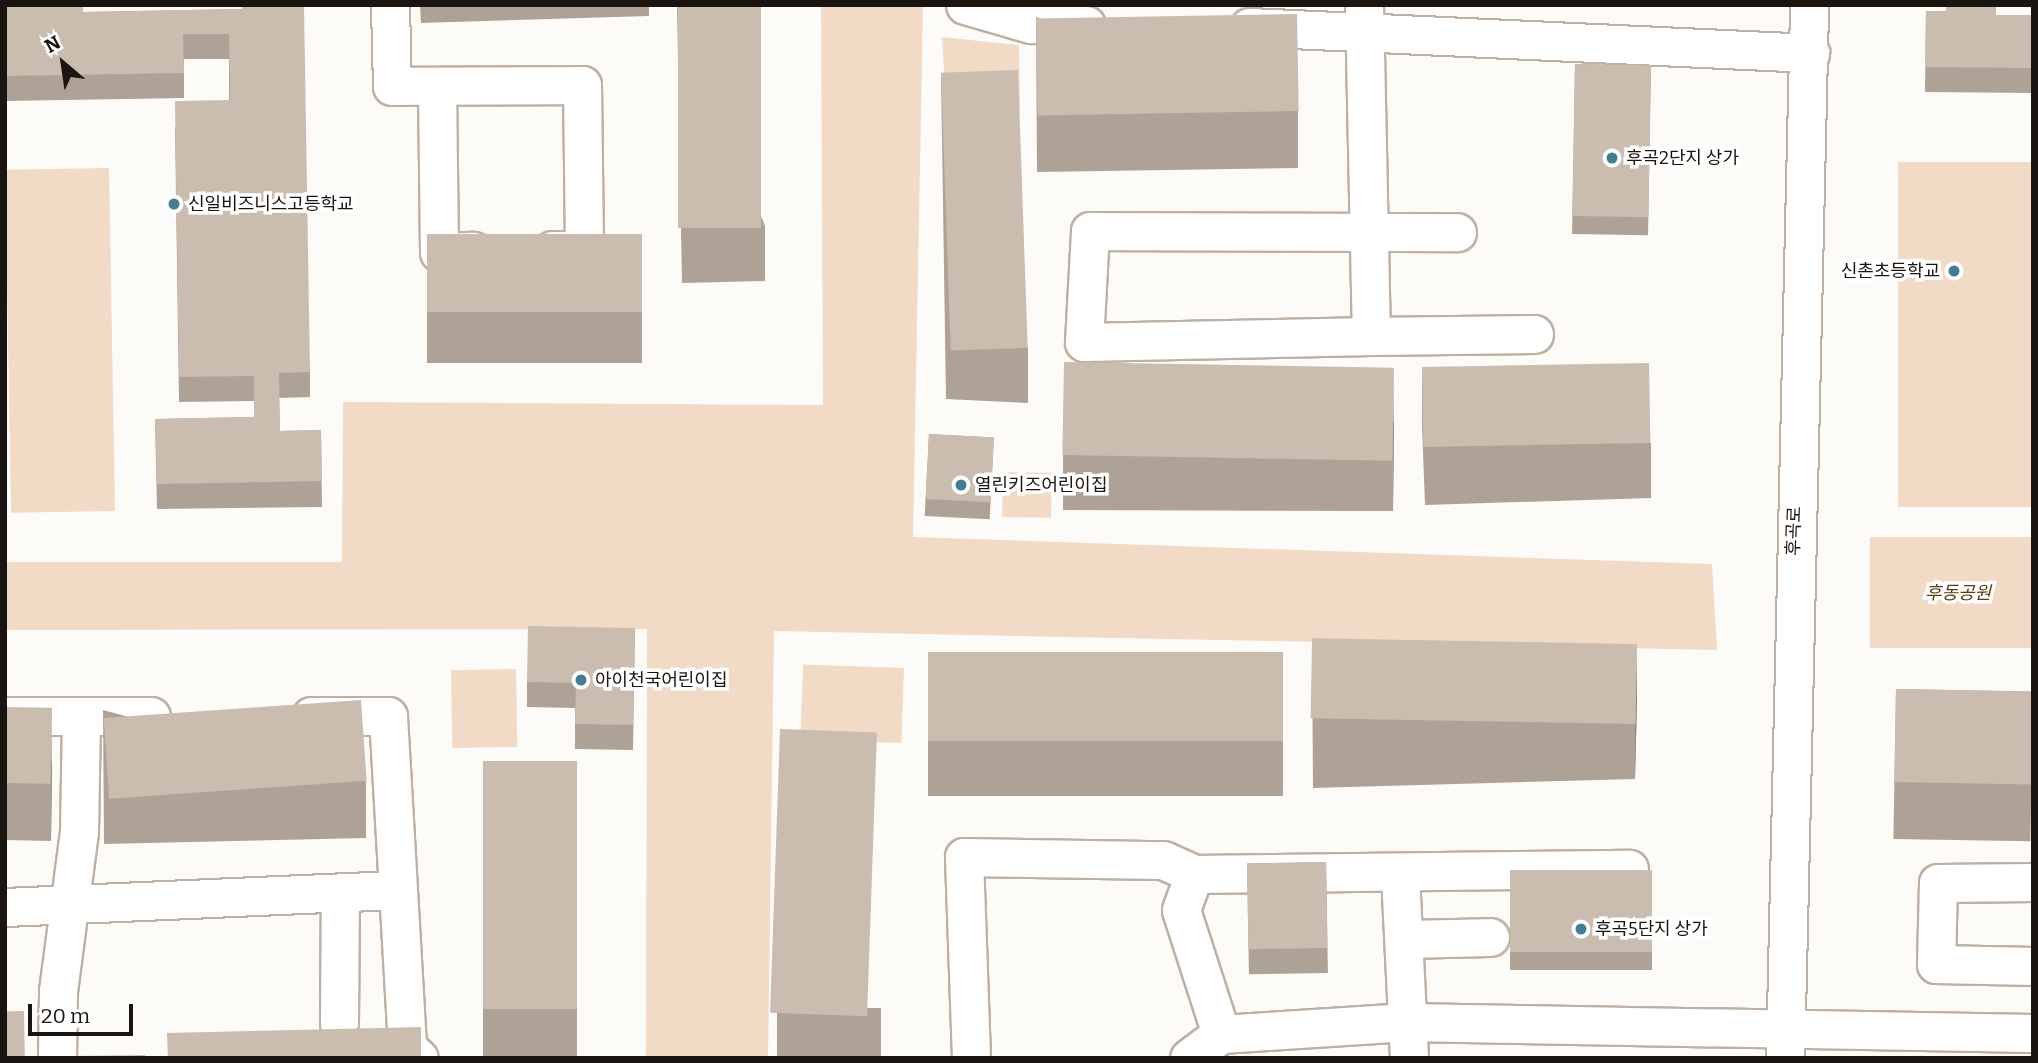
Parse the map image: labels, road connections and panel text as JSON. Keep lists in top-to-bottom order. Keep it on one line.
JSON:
{"streets":{"street":["후곡로"]},"parks":["후동공원"],"places":["후곡2단지 상가","신일비즈니스고등학교","신촌초등학교","열린키즈어린이집","아이천국어린이집","후곡5단지 상가"],"scale_bar":"20 m","north":"top left"}
